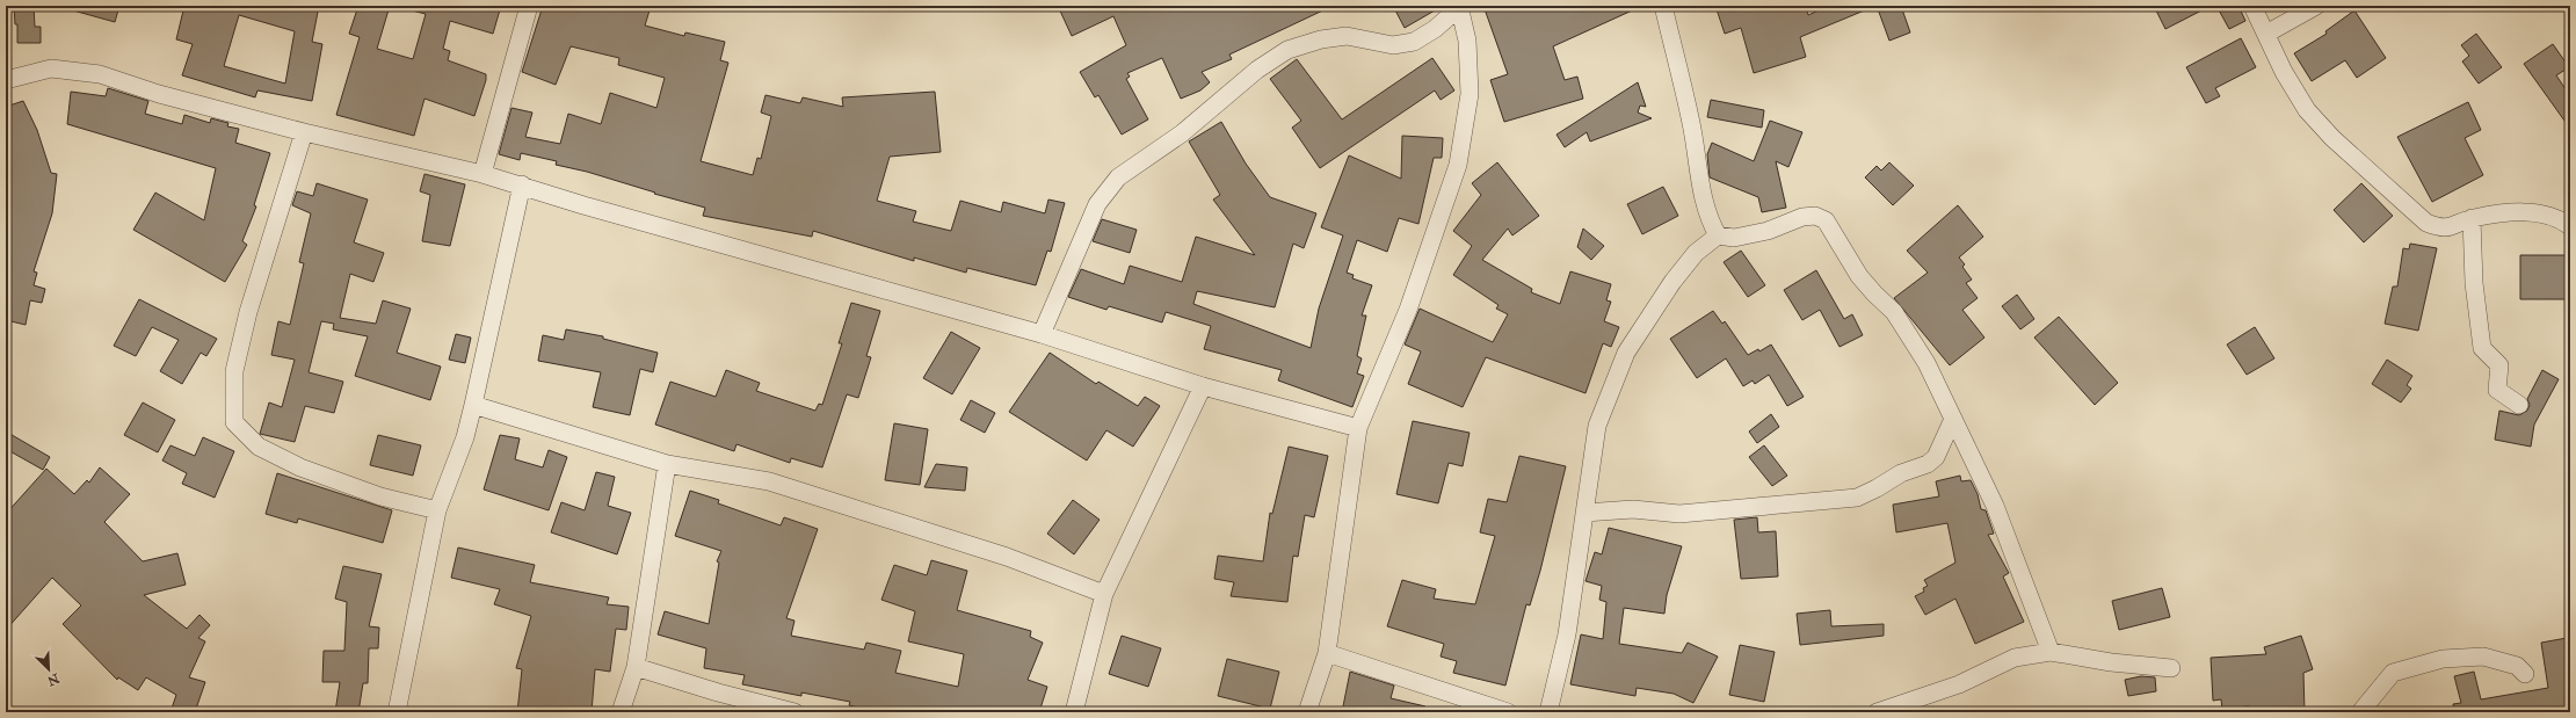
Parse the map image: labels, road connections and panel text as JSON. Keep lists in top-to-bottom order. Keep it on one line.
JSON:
{"north":"bottom right"}
